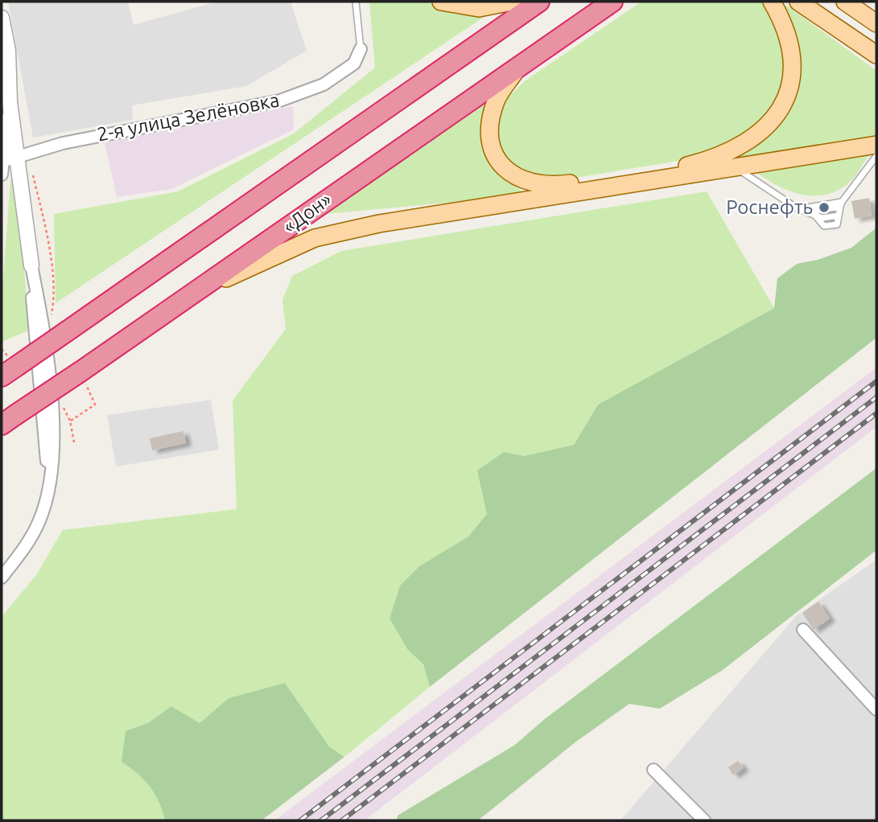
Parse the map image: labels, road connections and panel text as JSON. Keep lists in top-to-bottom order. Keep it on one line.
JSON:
{"streets":{"highway":["«Дон»"],"street":["2-я улица Зелёновка"]},"places":["Роснефть"]}
